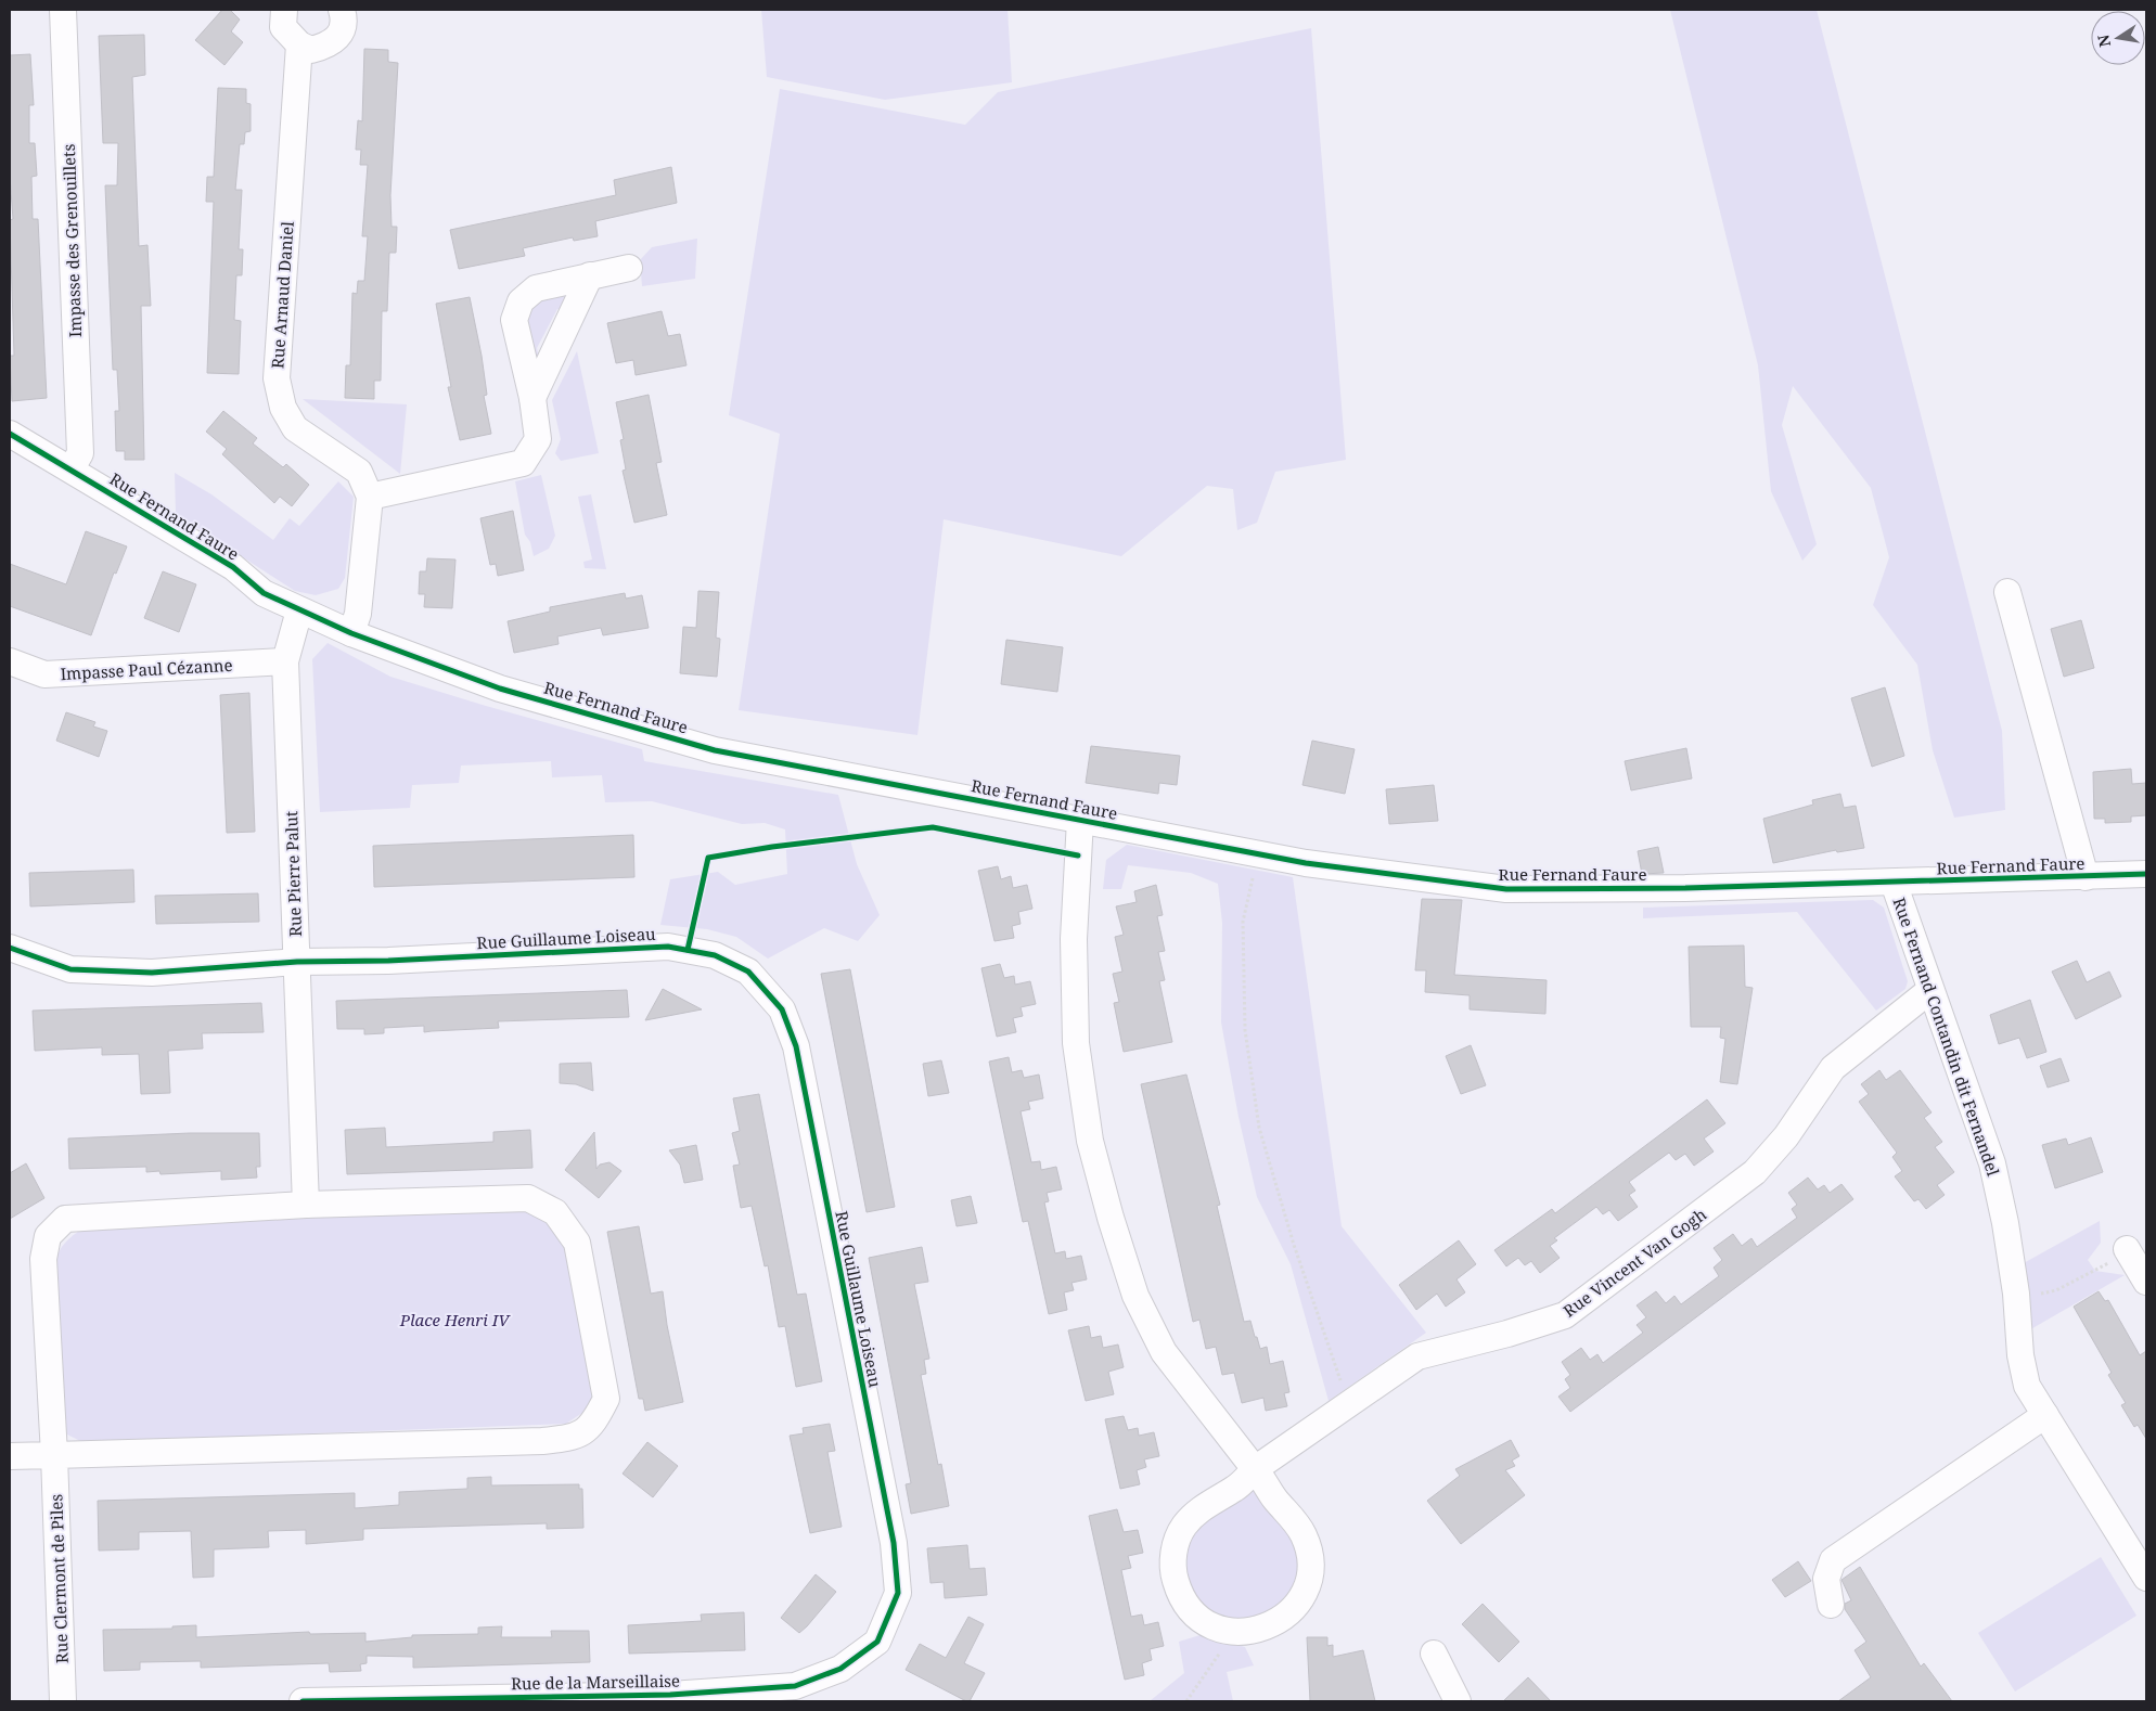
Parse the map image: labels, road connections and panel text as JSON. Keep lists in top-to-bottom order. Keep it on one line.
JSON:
{"streets":{"street":["Impasse des Grenouillets","Rue Arnaud Daniel","Rue Fernand Faure","Impasse Paul Cézanne","Rue Pierre Palut","Rue Guillaume Loiseau","Rue Fernand Contandin dit Fernandel","Rue Vincent Van Gogh","Rue Clermont de Piles","Rue de la Marseillaise"]},"crossings":[["Impasse des Grenouillets","Rue Fernand Faure"],["Rue Arnaud Daniel","Rue Fernand Faure"],["Rue Fernand Faure","Rue Pierre Palut"],["Rue Fernand Faure","Rue Fernand Contandin dit Fernandel"],["Rue Fernand Faure","Rue Vincent Van Gogh"],["Impasse Paul Cézanne","Rue Pierre Palut"],["Rue Pierre Palut","Rue Guillaume Loiseau"],["Rue Guillaume Loiseau","Rue de la Marseillaise"],["Rue Fernand Contandin dit Fernandel","Rue Vincent Van Gogh"]],"parks":["Place Henri IV"],"north":"left"}
